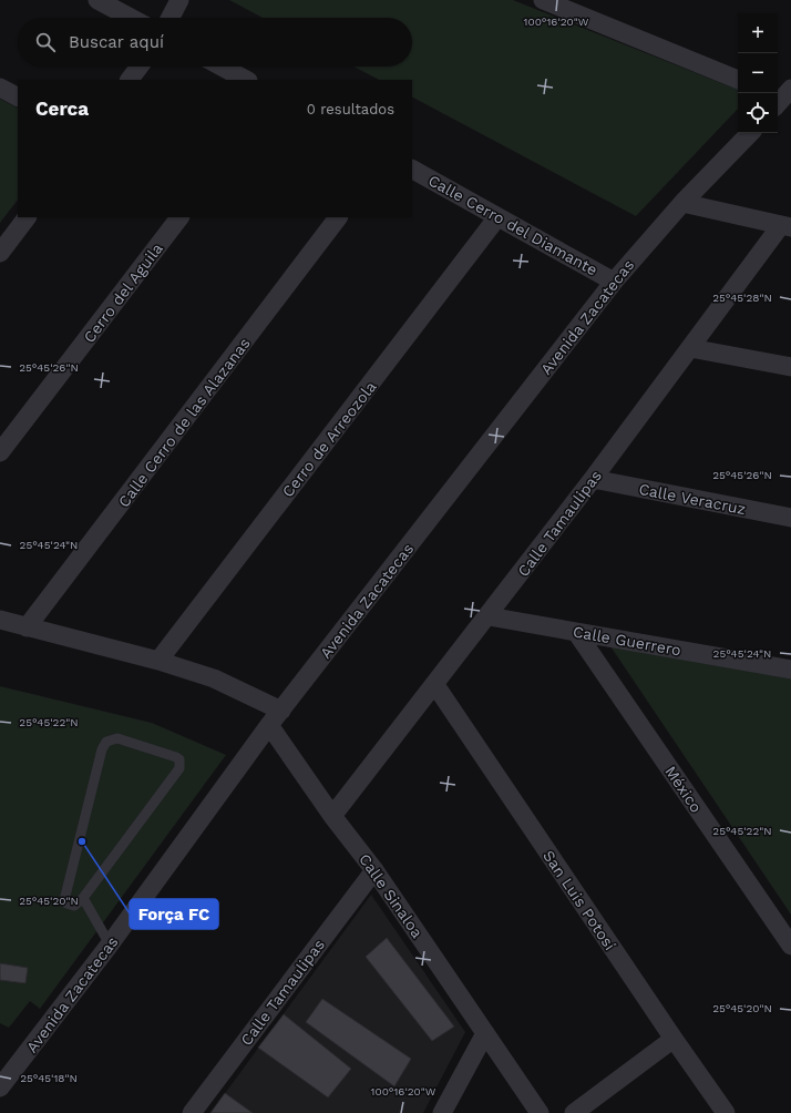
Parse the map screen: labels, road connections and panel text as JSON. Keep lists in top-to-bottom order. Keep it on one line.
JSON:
{"streets":{"street":["Calle Cerro del Diamante","Cerro del Aguila","Avenida Zacatecas","Calle Cerro de las Alazanas","Cerro de Arreozola","Calle Veracruz","Calle Tamaulipas","Calle Guerrero","México","Calle Sinaloa","San Luis Potosí"]},"crossings":[["Calle Cerro del Diamante","Avenida Zacatecas"],["Calle Cerro del Diamante","Cerro de Arreozola"],["Avenida Zacatecas","Calle Sinaloa"],["Calle Veracruz","Calle Tamaulipas"],["Calle Tamaulipas","Calle Guerrero"],["Calle Tamaulipas","Calle Sinaloa"],["Calle Tamaulipas","San Luis Potosí"],["Calle Guerrero","México"]],"places":["Força FC"],"page":{"map_buttons":["+","−"],"search":"Buscar aquí","heading":["Cerca","0 resultados"]},"coordinates":["100°16'20\"W","25°45'28\"N","25°45'26\"N","25°45'24\"N","25°45'22\"N","25°45'20\"N","25°45'18\"N"]}
